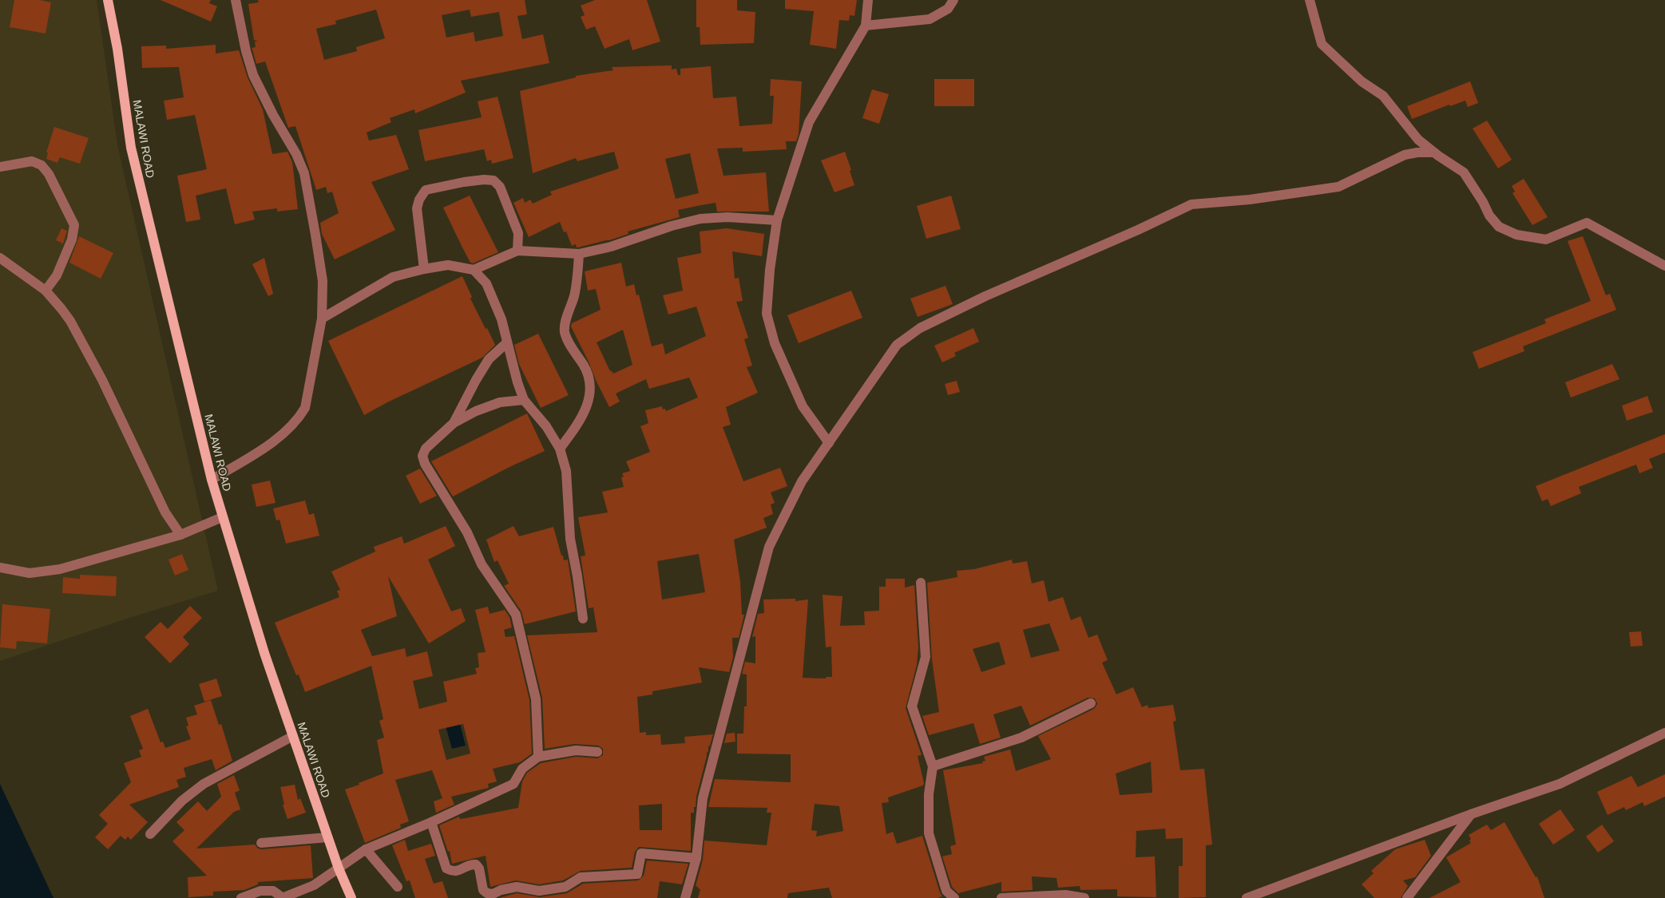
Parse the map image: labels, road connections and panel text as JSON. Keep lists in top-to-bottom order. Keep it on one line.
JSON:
{"streets":{"main road":["MALAWI ROAD"]}}
